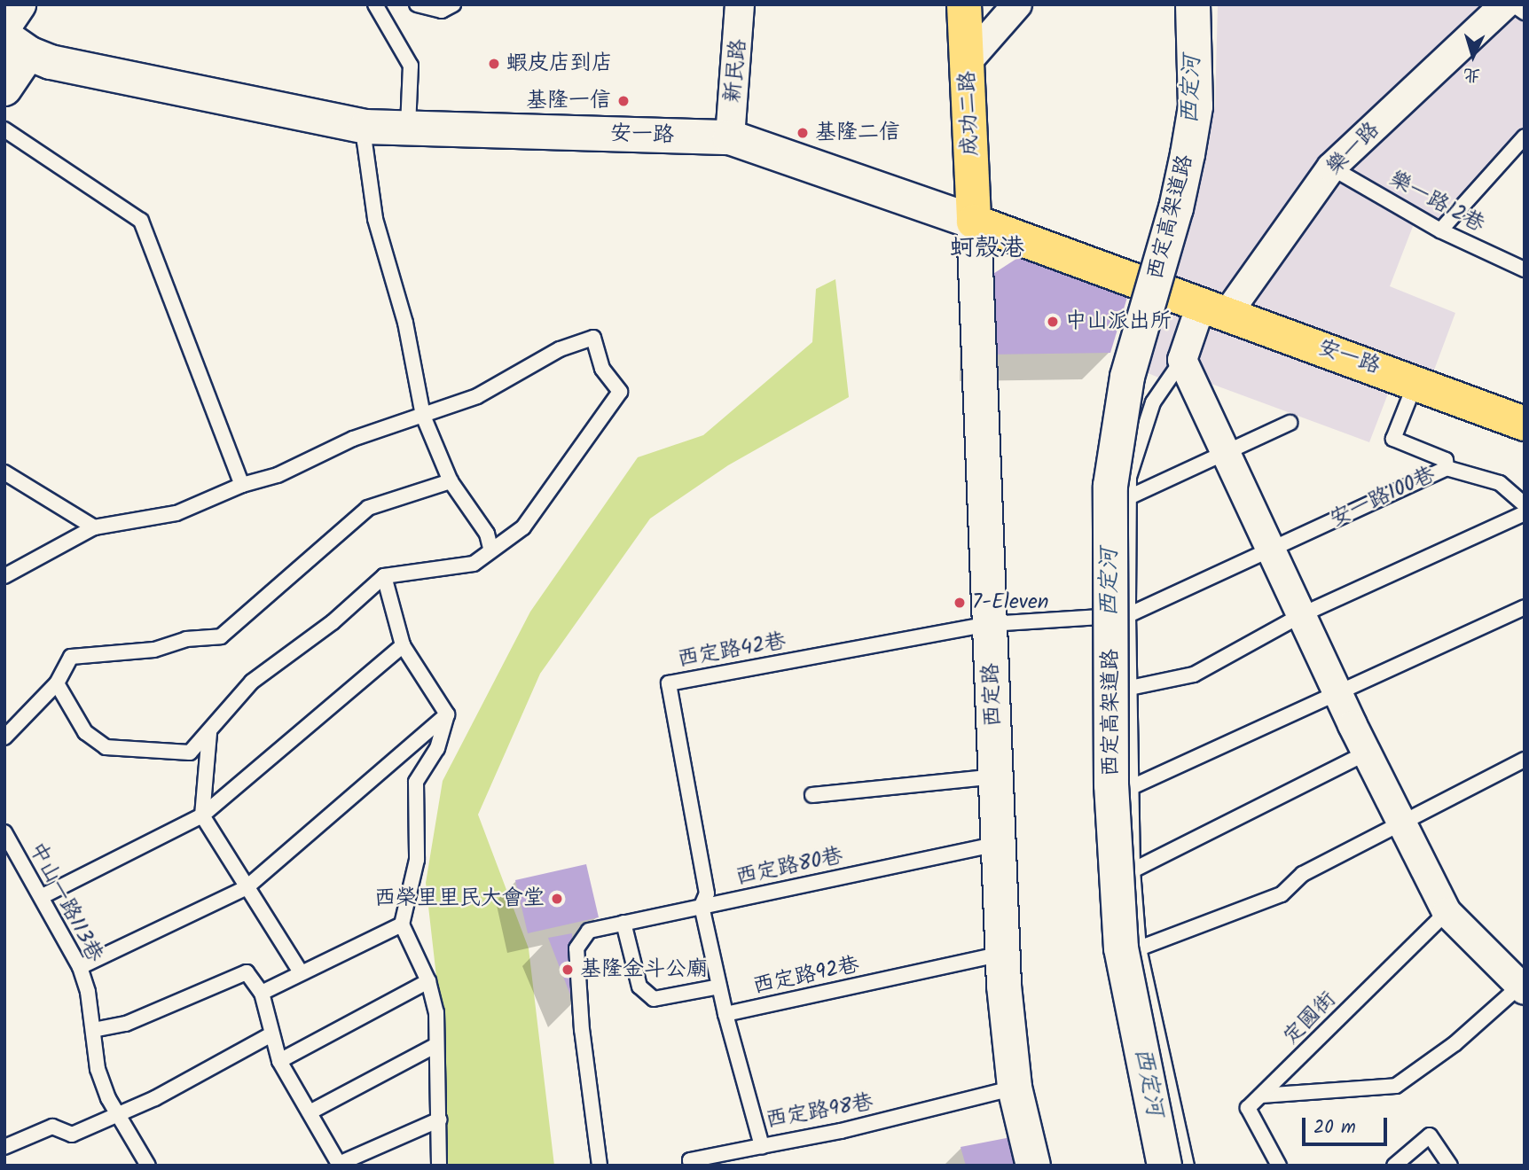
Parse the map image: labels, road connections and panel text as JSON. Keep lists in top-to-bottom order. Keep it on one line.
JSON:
{"streets":{"main road":["成功二路","安一路"],"street":["新民路","樂一路","西定高架道路","西定路"],"lane":["樂一路12巷","安一路100巷","西定路42巷","西定路80巷","中山一路113巷","西定路92巷","定國街","西定路98巷"]},"crossings":[["新民路","安一路"],["成功二路","安一路"],["成功二路","西定路"],["安一路","樂一路"],["安一路","安一路100巷"],["安一路","西定路"],["樂一路","樂一路12巷"],["安一路100巷","西定路42巷"],["安一路100巷","西定路"],["西定路42巷","西定路"],["西定路42巷","西定路80巷"],["西定路","西定路80巷"],["西定路","西定路92巷"],["西定路","西定路98巷"],["西定路92巷","西定路98巷"]],"districts":["蚵殼港"],"water":["西定河"],"places":["蝦皮店到店","基隆一信","基隆二信","中山派出所","7-Eleven","西榮里里民大會堂","基隆金斗公廟"],"scale_bar":"20 m","north":"bottom"}
